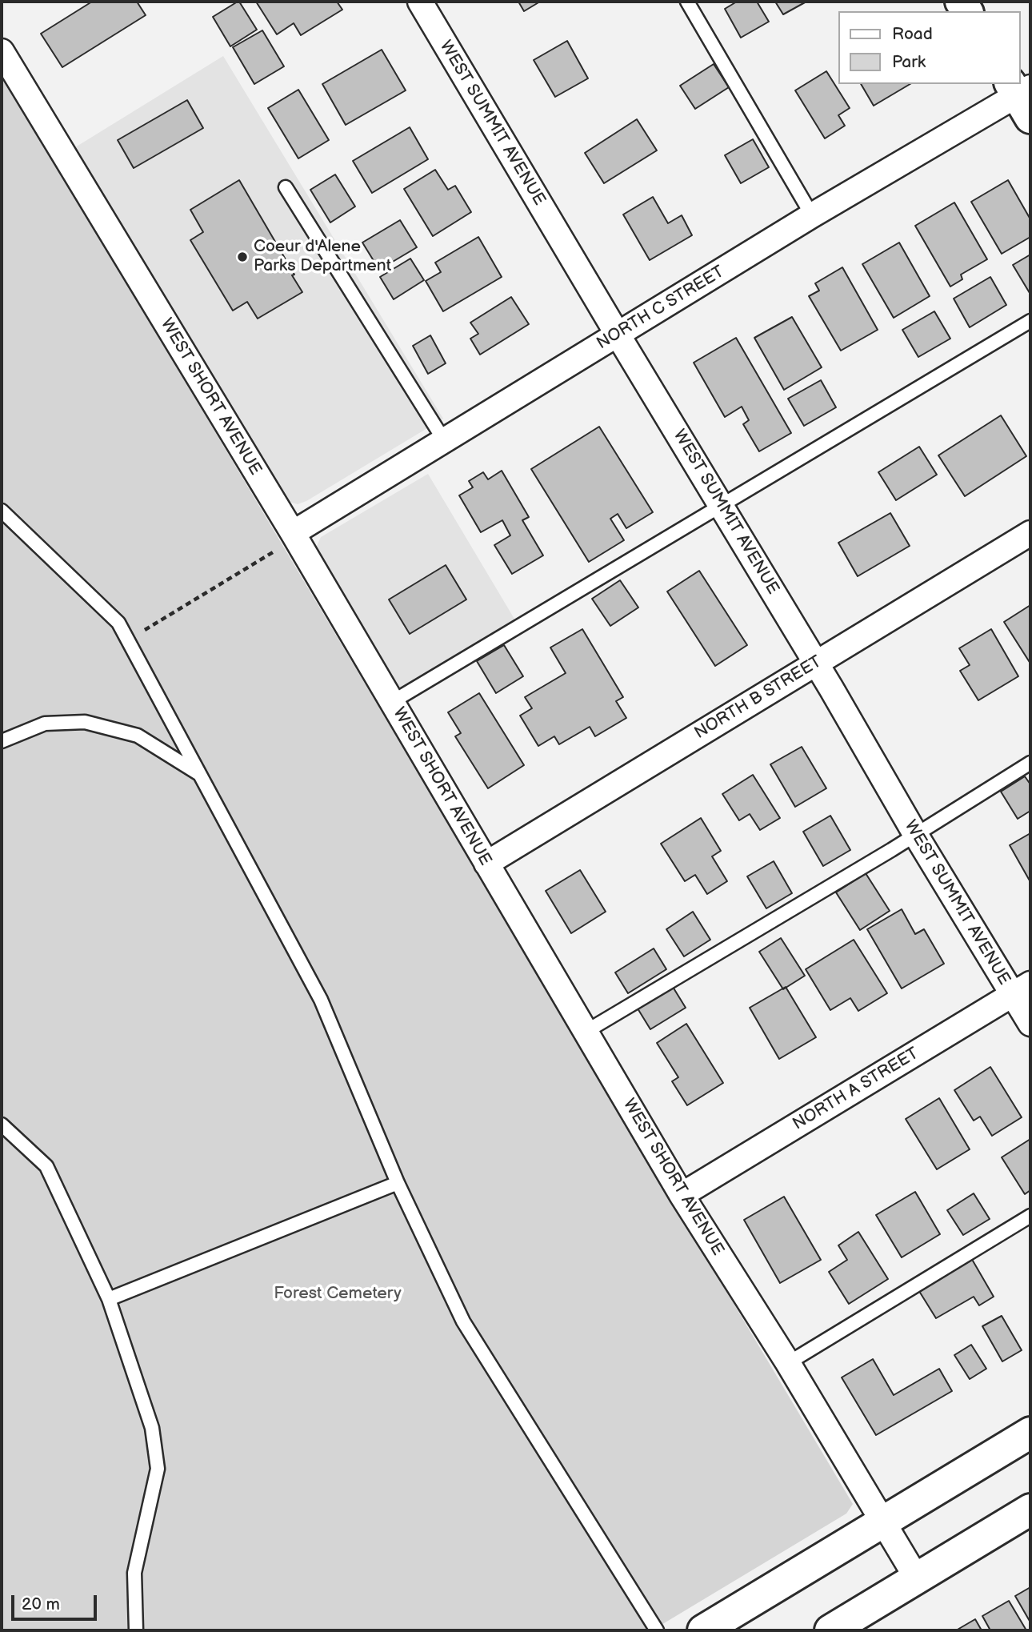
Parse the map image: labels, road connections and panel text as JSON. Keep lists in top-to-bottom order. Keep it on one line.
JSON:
{"streets":{"street":["WEST SUMMIT AVENUE","NORTH C STREET","WEST SHORT AVENUE","NORTH B STREET","NORTH A STREET"]},"crossings":[["WEST SUMMIT AVENUE","NORTH C STREET"],["WEST SUMMIT AVENUE","NORTH B STREET"],["WEST SUMMIT AVENUE","NORTH A STREET"],["NORTH C STREET","WEST SHORT AVENUE"],["WEST SHORT AVENUE","NORTH B STREET"],["WEST SHORT AVENUE","NORTH A STREET"]],"parks":["Forest Cemetery"],"places":["Coeur d'Alene Parks Department"],"legend":["Road","Park"],"scale_bar":"20 m"}
